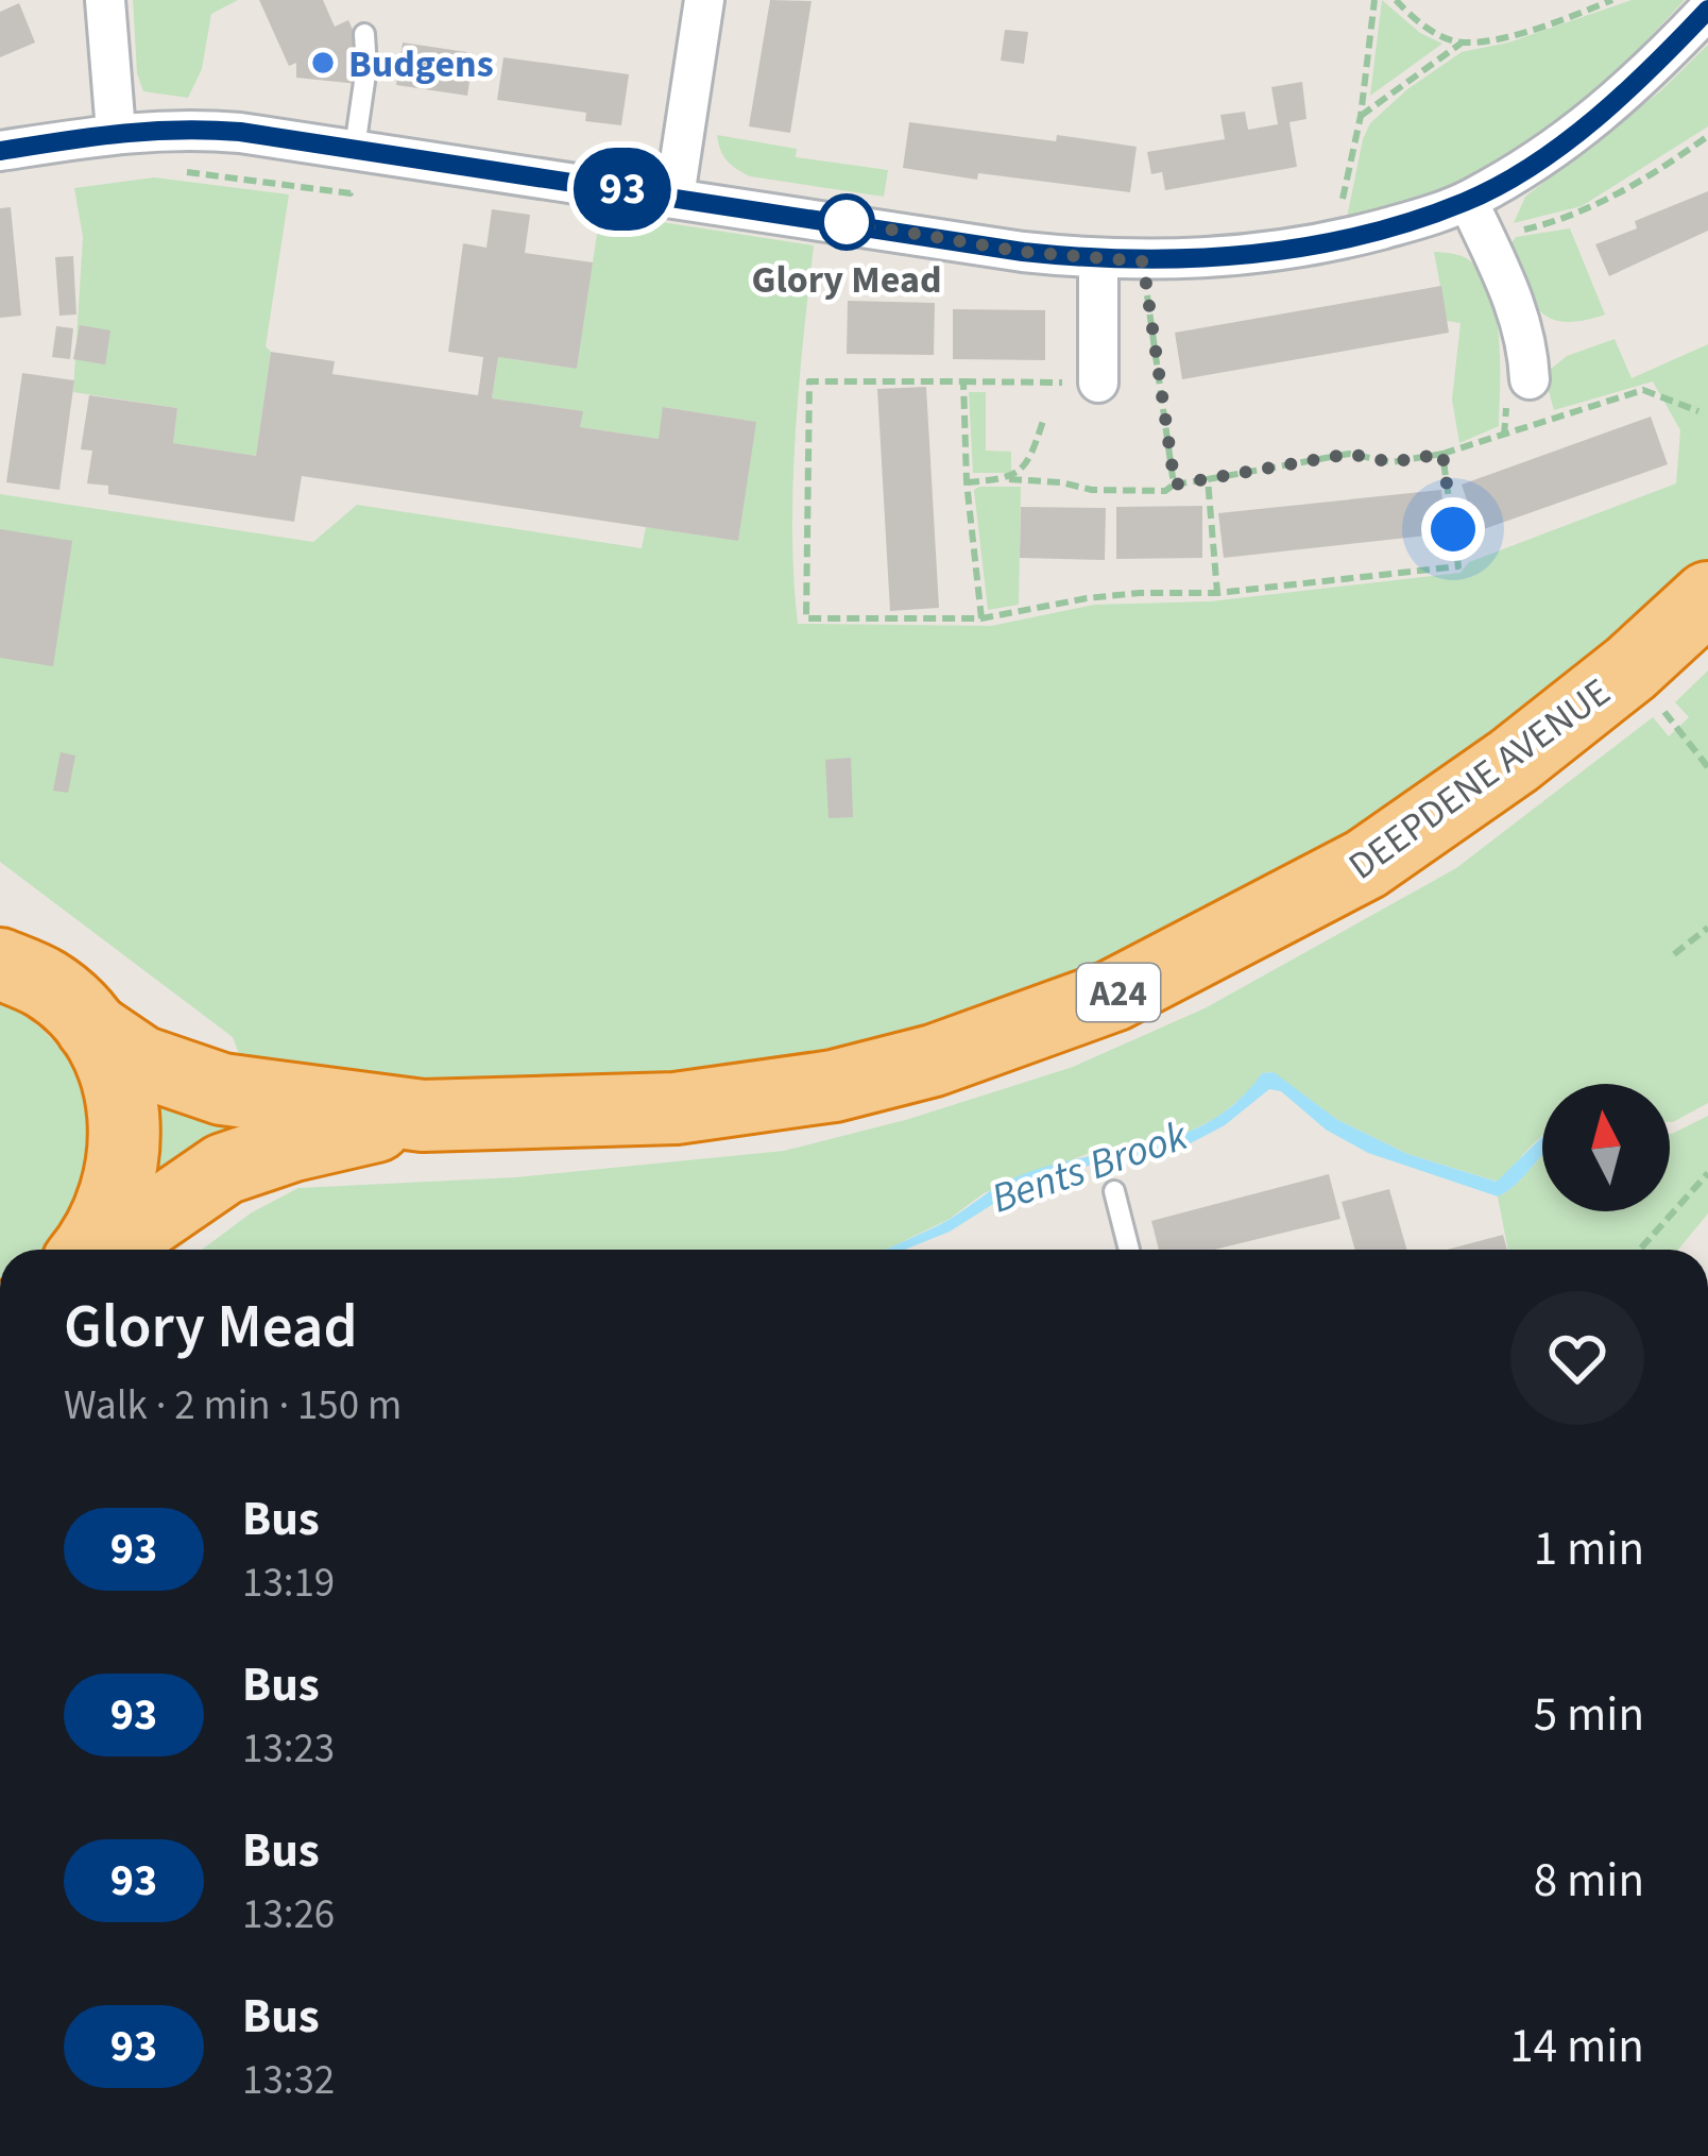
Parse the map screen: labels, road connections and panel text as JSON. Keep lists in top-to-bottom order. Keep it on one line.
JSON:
{"streets":{"highway":["DEEPDENE AVENUE","A24"]},"water":["Bents Brook"],"places":["Budgens","Glory Mead"],"lines":["bus line 93"],"north":"top","page":{"on_map":"93","heading":["Glory Mead","Walk · 2 min · 150 m"],"list":[{"mark":"93","name":"Bus","note":"13:19","value":"1 min"},{"mark":"93","name":"Bus","note":"13:23","value":"5 min"},{"mark":"93","name":"Bus","note":"13:26","value":"8 min"},{"mark":"93","name":"Bus","note":"13:32","value":"14 min"}]}}
